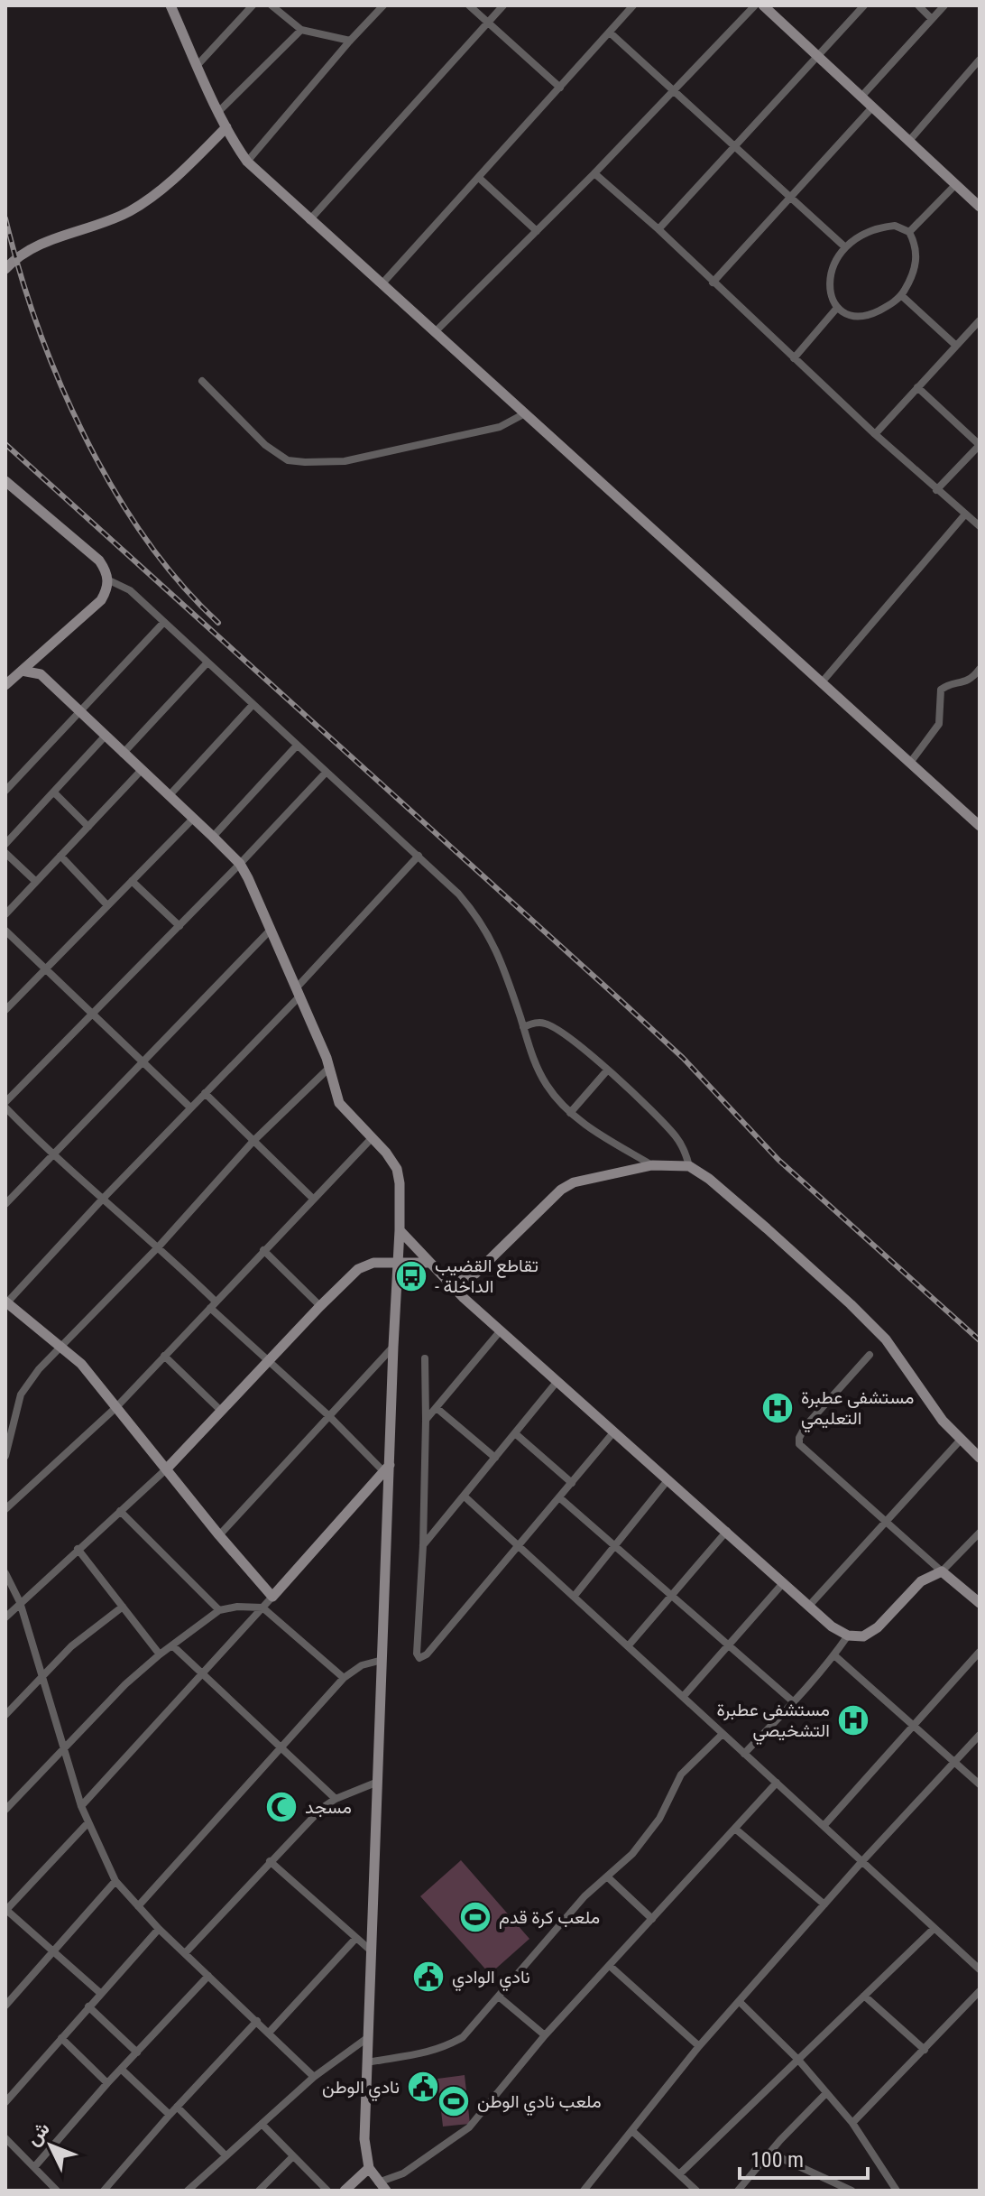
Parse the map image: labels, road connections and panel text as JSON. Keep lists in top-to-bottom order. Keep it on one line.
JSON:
{"places":{"bus stop":["تقاطع القضيب - الداخلة"],"hospital":["مستشفى عطبرة التعليمي","مستشفى عطبرة التشخيصي"],"mosque":["مسجد"],"sports":["ملعب كرة قدم","ملعب نادي الوطن"],"public building":["نادي الوادي","نادي الوطن"]},"scale_bar":"100 m","north":"top left"}
